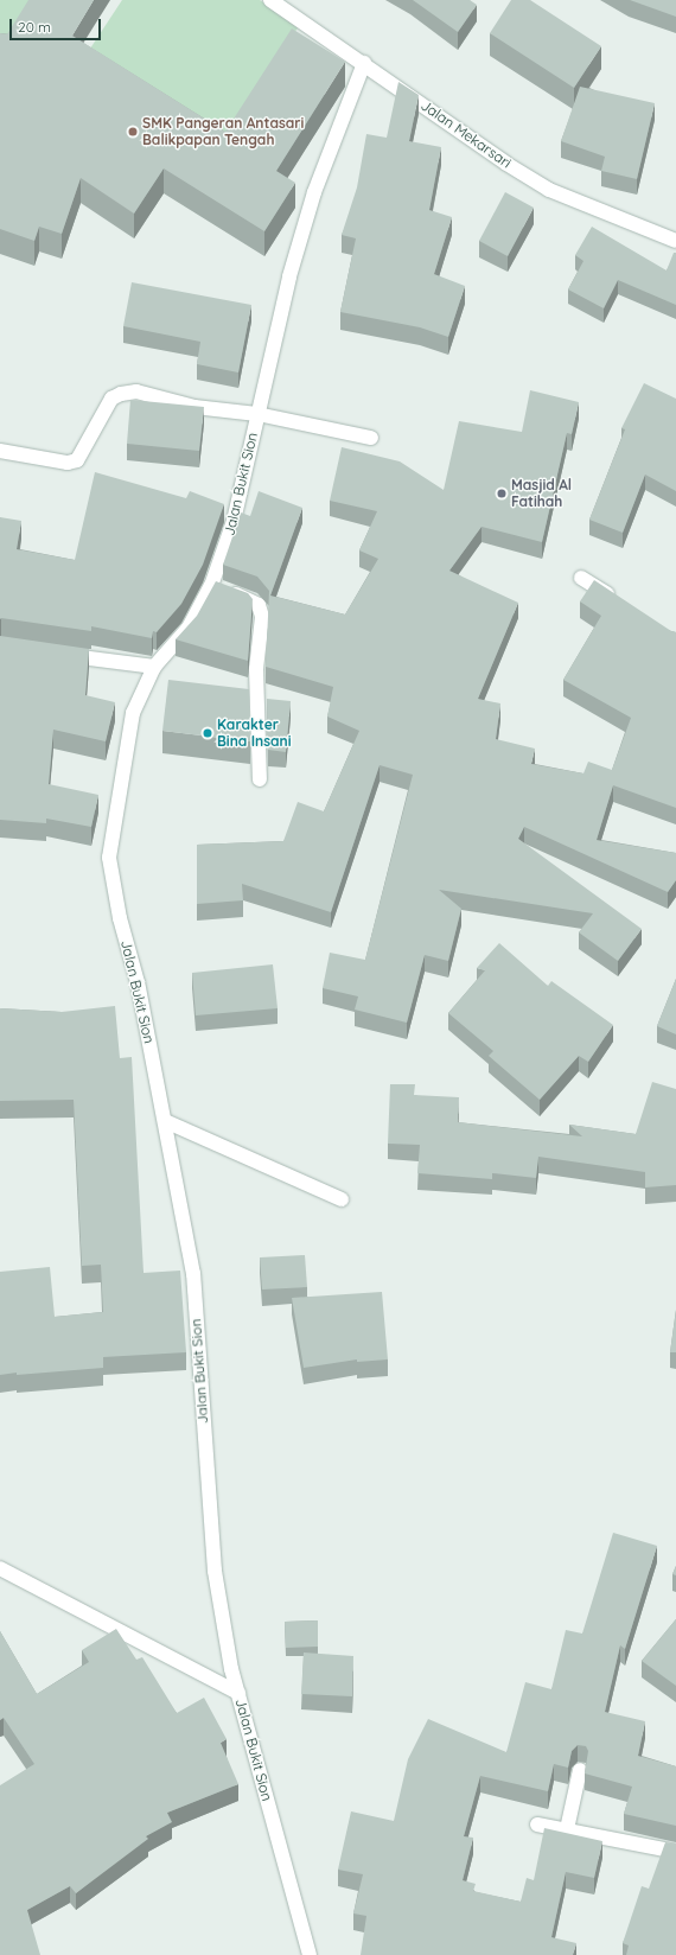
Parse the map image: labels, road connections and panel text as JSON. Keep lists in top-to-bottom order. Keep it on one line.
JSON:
{"streets":{"street":["Jalan Mekarsari","Jalan Bukit Sion"]},"crossings":[["Jalan Mekarsari","Jalan Bukit Sion"]],"places":["SMK Pangeran Antasari Balikpapan Tengah","Masjid Al Fatihah","Karakter Bina Insani"],"scale_bar":"20 m"}
